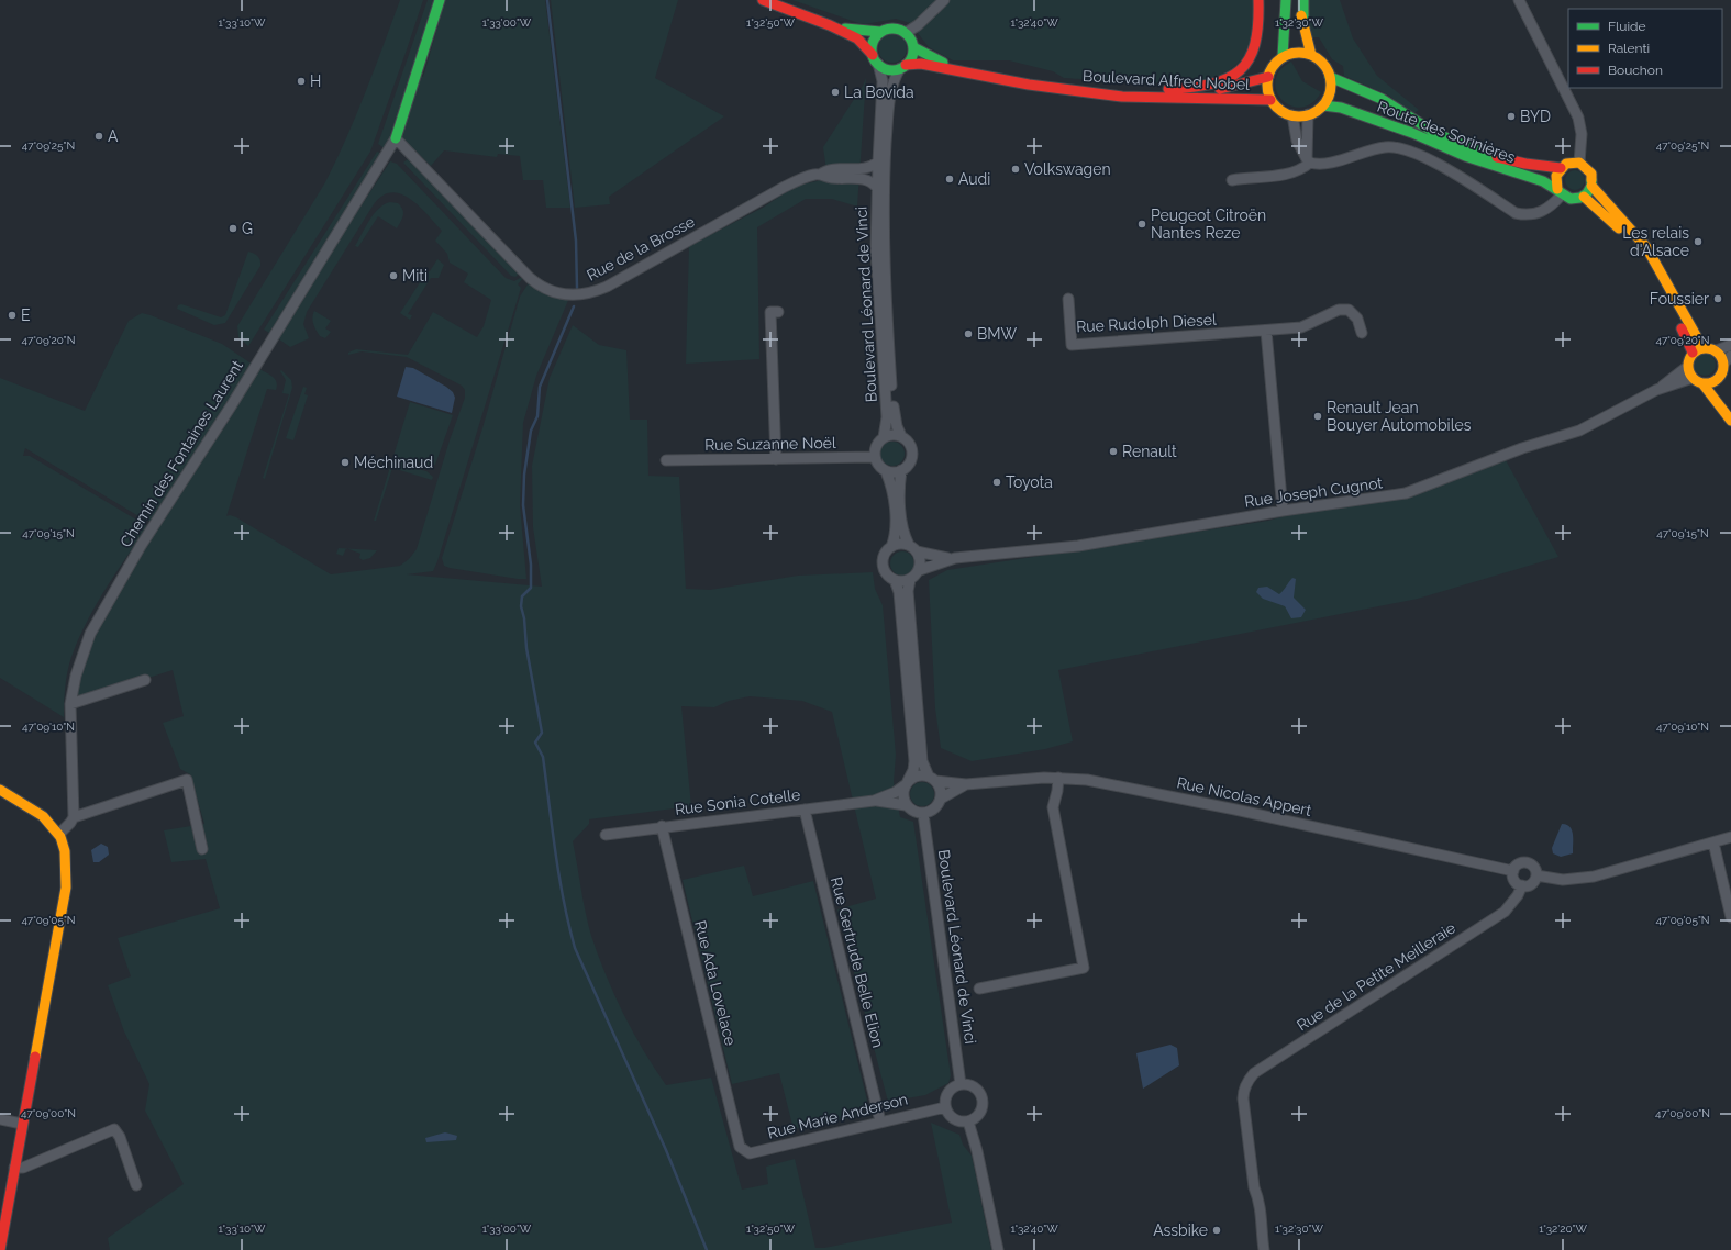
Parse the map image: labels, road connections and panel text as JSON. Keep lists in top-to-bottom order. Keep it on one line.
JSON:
{"streets":{"main road":["Boulevard Alfred Nobel","Route des Sorinières"],"street":["Rue de la Brosse","Boulevard Léonard de Vinci","Rue Rudolph Diesel","Rue Suzanne Noël","Chemin des Fontaines Laurent","Rue Joseph Cugnot","Rue Nicolas Appert","Rue Sonia Cotelle","Rue Gertrude Belle Elion","Rue de la Petite Meilleraie","Rue Ada Lovelace","Rue Marie Anderson"]},"crossings":[["Boulevard Alfred Nobel","Route des Sorinières"],["Boulevard Alfred Nobel","Boulevard Léonard de Vinci"],["Rue de la Brosse","Boulevard Léonard de Vinci"],["Rue de la Brosse","Chemin des Fontaines Laurent"],["Boulevard Léonard de Vinci","Rue Suzanne Noël"],["Boulevard Léonard de Vinci","Rue Marie Anderson"],["Rue Nicolas Appert","Rue de la Petite Meilleraie"],["Rue Sonia Cotelle","Rue Gertrude Belle Elion"],["Rue Sonia Cotelle","Rue Ada Lovelace"],["Rue Gertrude Belle Elion","Rue Marie Anderson"],["Rue Ada Lovelace","Rue Marie Anderson"]],"places":["H","La Bovida","BYD","A","Volkswagen","Audi","Peugeot Citroën Nantes Reze","G","Les relais d'Alsace","Miti","Foussier","E","BMW","Renault Jean Bouyer Automobiles","Renault","Méchinaud","Toyota","Assbike"],"legend":["Fluide","Ralenti","Bouchon"],"coordinates":["1°33'10\"W","1°33'00\"W","1°32'50\"W","1°32'40\"W","1°32'30\"W","47°09'25\"N","47°09'20\"N","47°09'15\"N","47°09'10\"N","47°09'05\"N","47°09'00\"N","1°32'20\"W"]}
